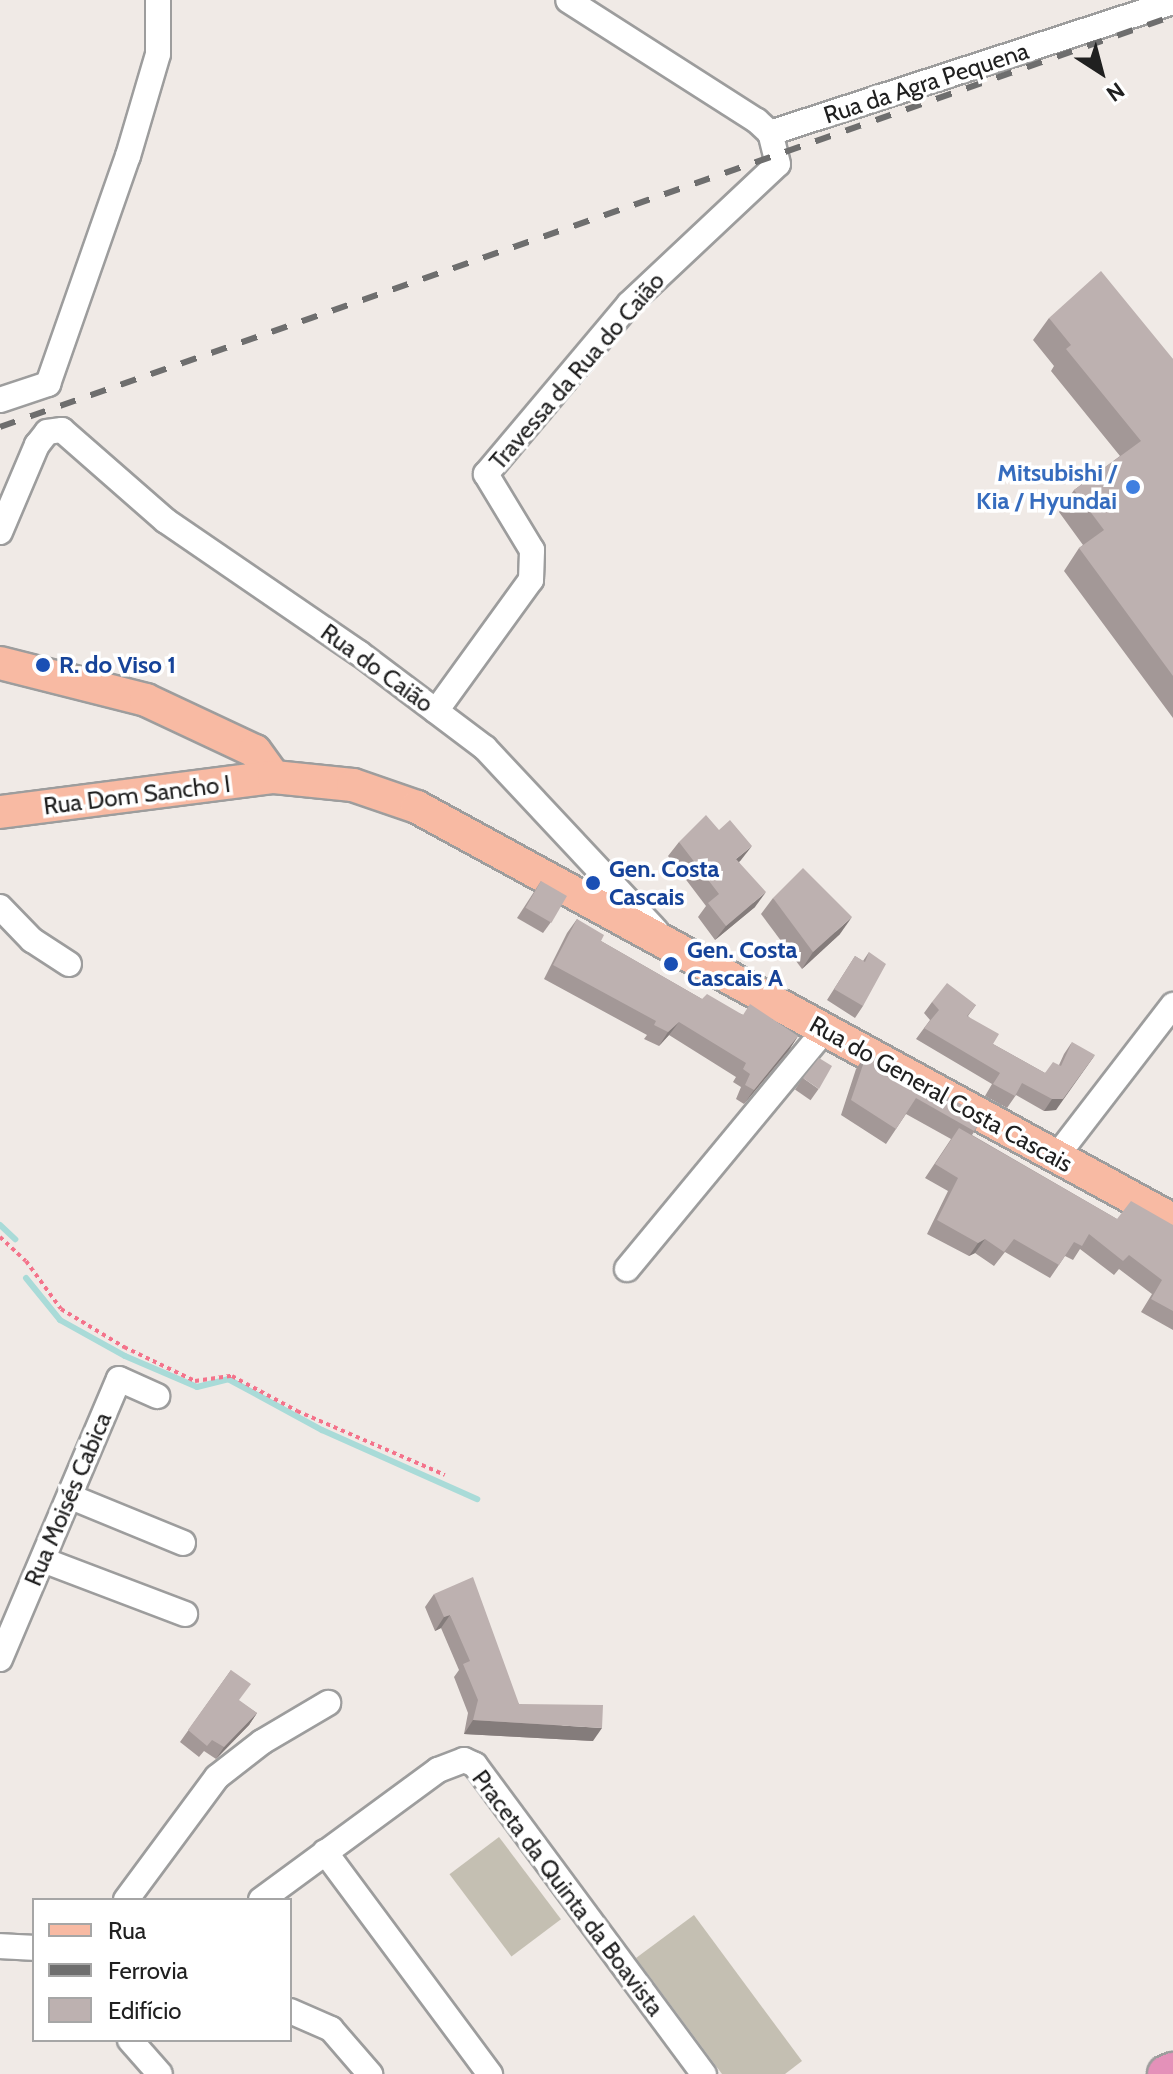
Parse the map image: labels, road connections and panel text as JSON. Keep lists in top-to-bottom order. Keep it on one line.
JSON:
{"streets":{"main road":["Rua Dom Sancho I","Rua do General Costa Cascais"],"street":["Rua da Agra Pequena","Travessa da Rua do Caião","Rua do Caião","Rua Moisés Cabica","Praceta da Quinta da Boavista"]},"crossings":[["Rua da Agra Pequena","Travessa da Rua do Caião"],["Travessa da Rua do Caião","Rua do Caião"],["Rua do Caião","Rua do General Costa Cascais"],["Rua Dom Sancho I","Rua do General Costa Cascais"]],"places":["Mitsubishi / Kia / Hyundai","R. do Viso 1","Gen. Costa Cascais","Gen. Costa Cascais A"],"legend":["Rua","Ferrovia","Edifício"],"north":"bottom right"}
